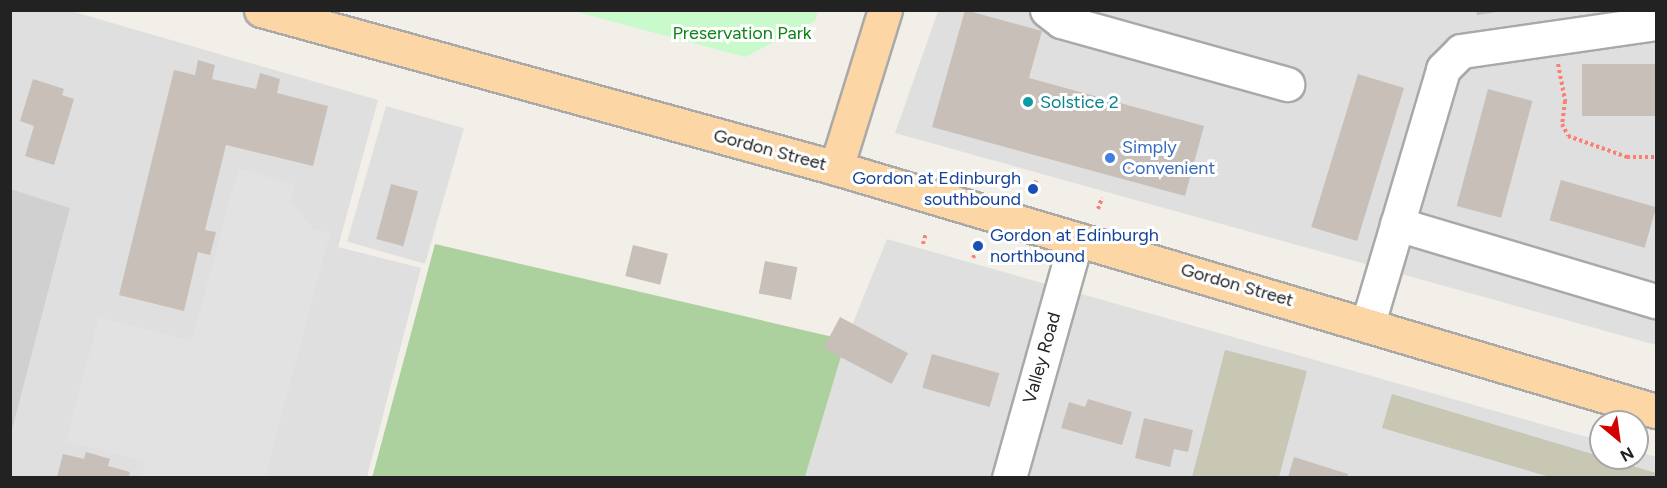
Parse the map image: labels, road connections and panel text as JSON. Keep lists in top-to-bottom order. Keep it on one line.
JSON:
{"streets":{"main road":["Gordon Street"],"street":["Valley Road"]},"crossings":[["Gordon Street","Valley Road"]],"parks":["Preservation Park"],"places":["Solstice 2","Simply Convenient","Gordon at Edinburgh southbound","Gordon at Edinburgh northbound"],"north":"bottom right"}
